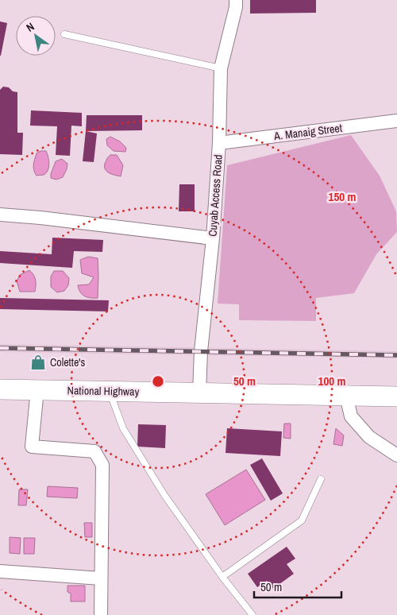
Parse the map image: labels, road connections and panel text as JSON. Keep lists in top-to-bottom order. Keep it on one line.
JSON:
{"streets":{"main road":["National Highway"],"street":["A. Manaig Street","Cuyab Access Road"]},"crossings":[["A. Manaig Street","Cuyab Access Road"],["Cuyab Access Road","National Highway"]],"places":{"shop":["Colette's"]},"scale_bar":"50 m","north":"top left","rings":["150 m","50 m","100 m"]}
